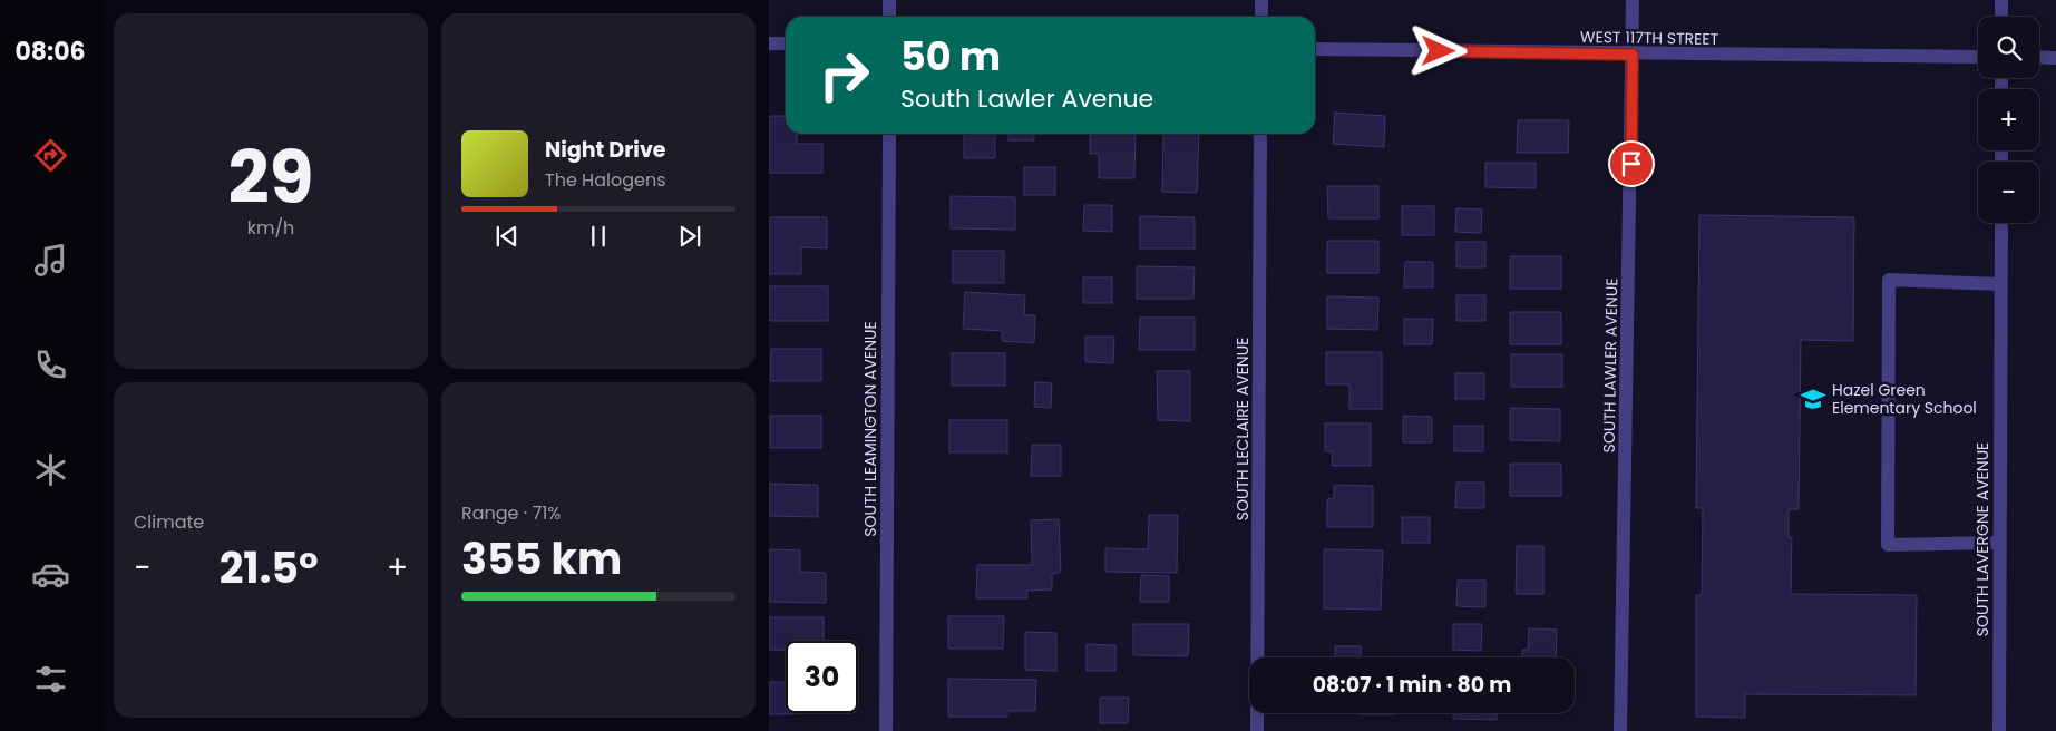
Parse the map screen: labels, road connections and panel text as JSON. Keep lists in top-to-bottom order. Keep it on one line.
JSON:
{"streets":{"street":["WEST 117TH STREET","SOUTH LAWLER AVENUE","SOUTH LEAMINGTON AVENUE","SOUTH LECLAIRE AVENUE","SOUTH LAVERGNE AVENUE"]},"crossings":[["WEST 117TH STREET","SOUTH LAWLER AVENUE"]],"places":{"school or university":["Hazel Green Elementary School"]},"page":{"tabs":"08:06","tile":[["29","km/h"],"Climate",["Range · 71%","355 km"]],"map_buttons":["+","−"],"turn":["50 m","South Lawler Avenue"],"song":["Night Drive","The Halogens"],"heat":["−","21.5°","+"],"limit":"30","trip":"08:07 · 1 min · 80 m"}}
